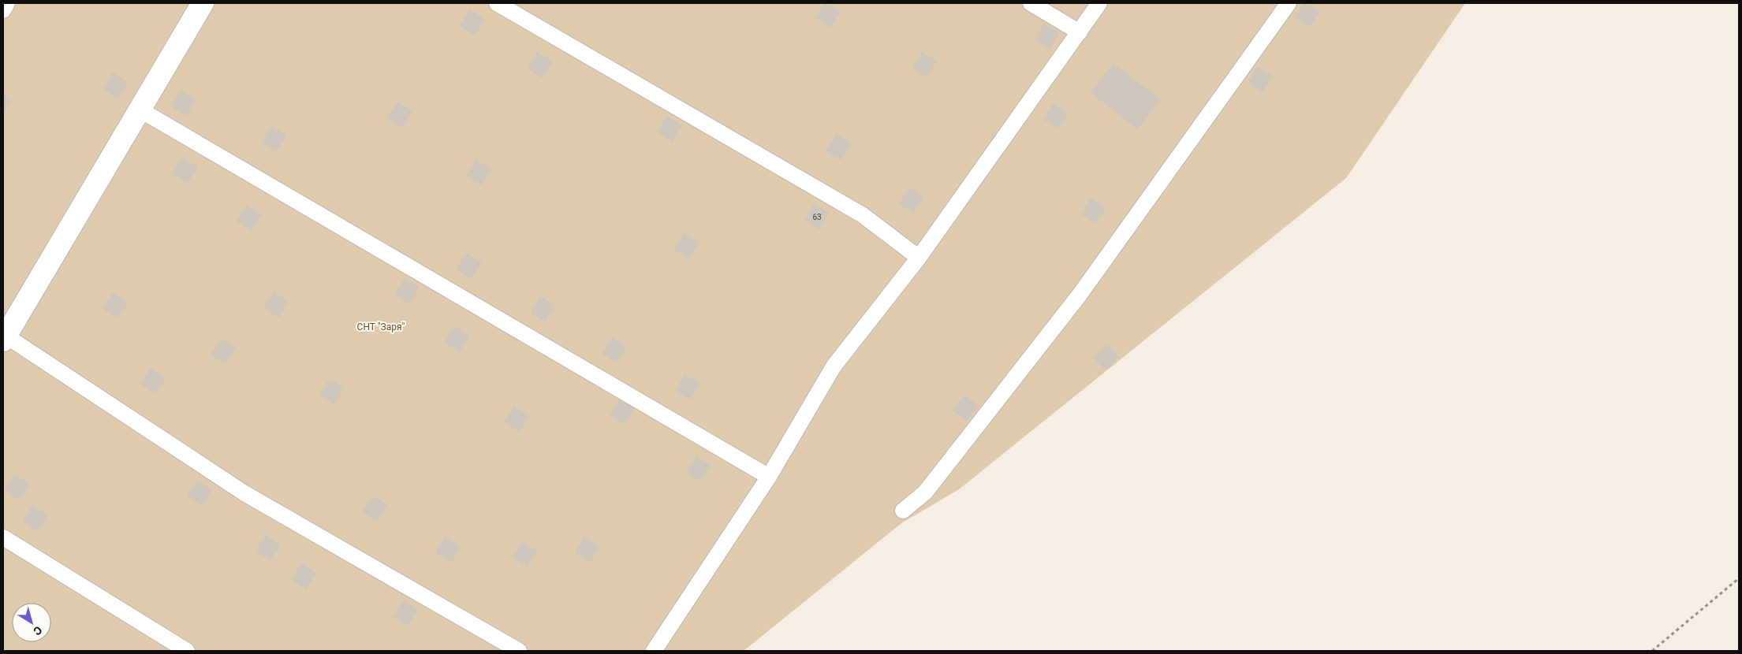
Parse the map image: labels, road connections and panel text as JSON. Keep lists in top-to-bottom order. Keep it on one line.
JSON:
{"parks":["СНТ \"Заря\""],"house_numbers":["63"],"north":"bottom right"}
